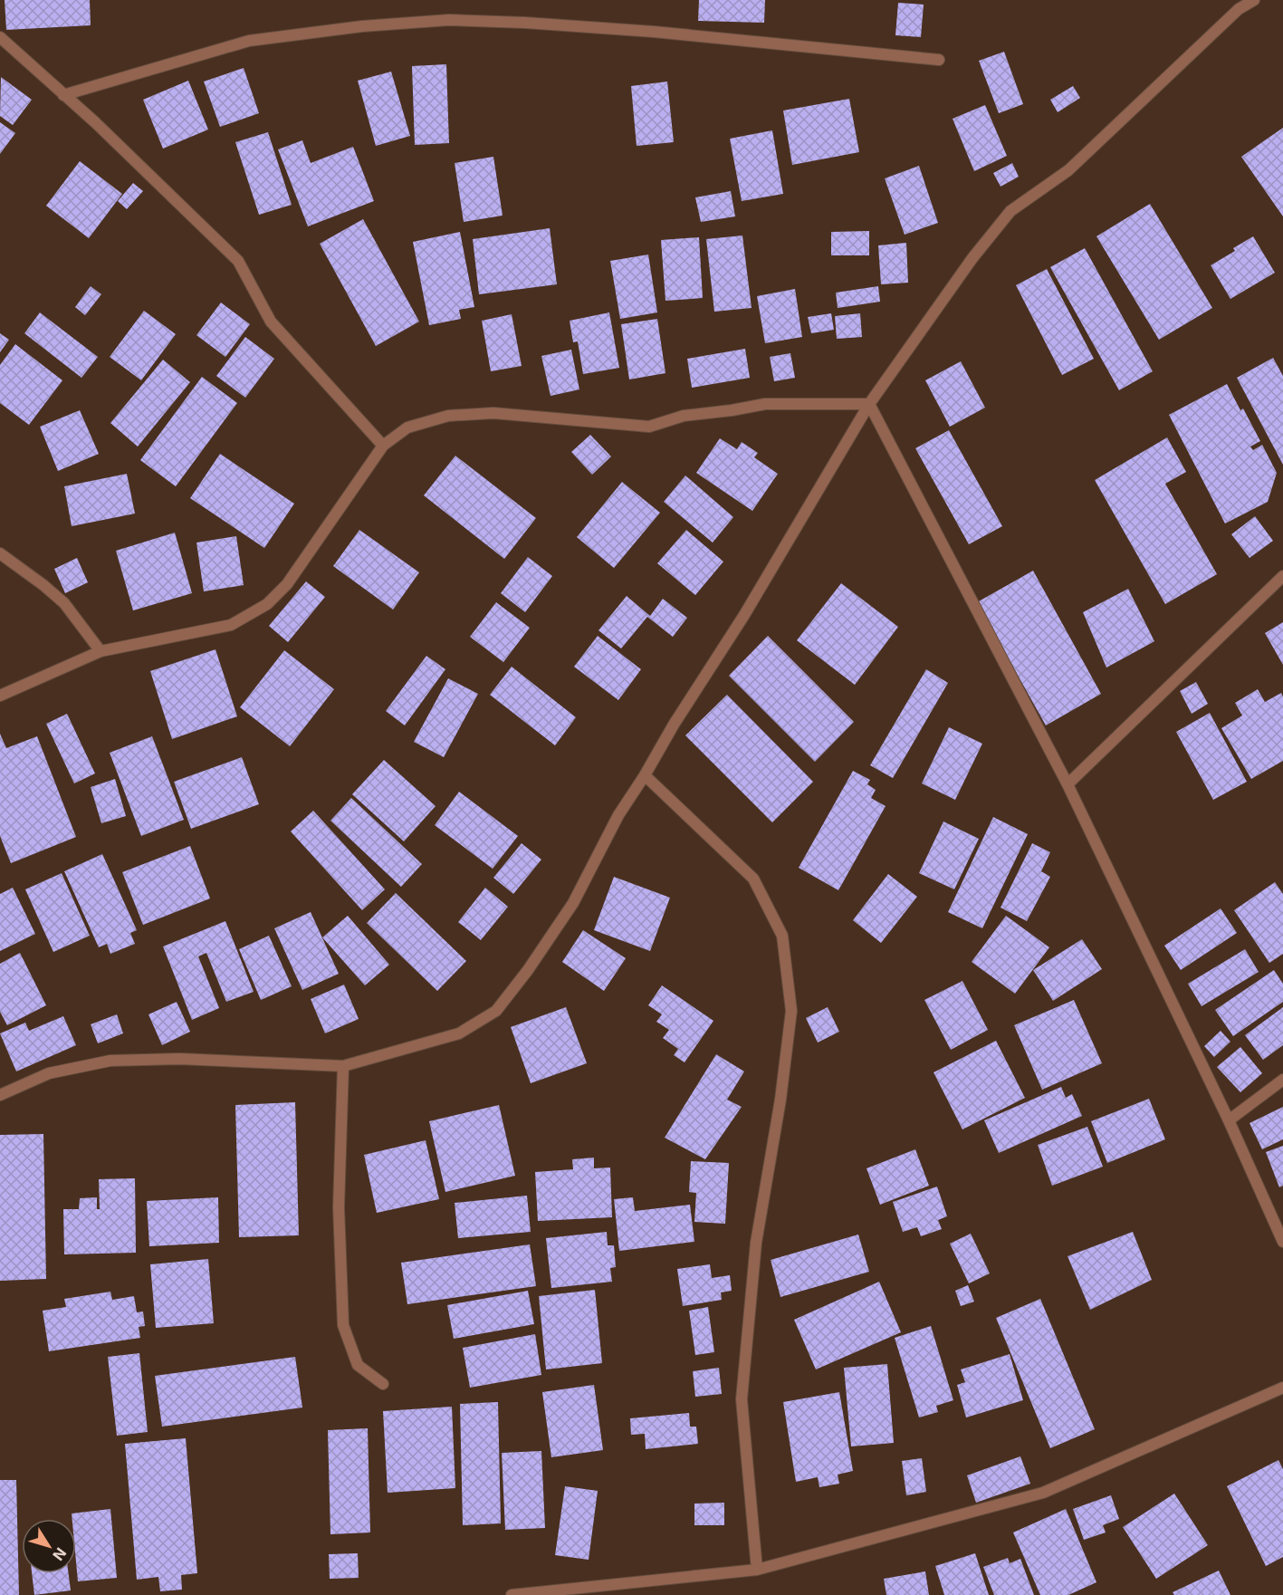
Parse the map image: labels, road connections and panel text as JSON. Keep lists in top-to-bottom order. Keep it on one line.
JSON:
{"north":"bottom right"}
